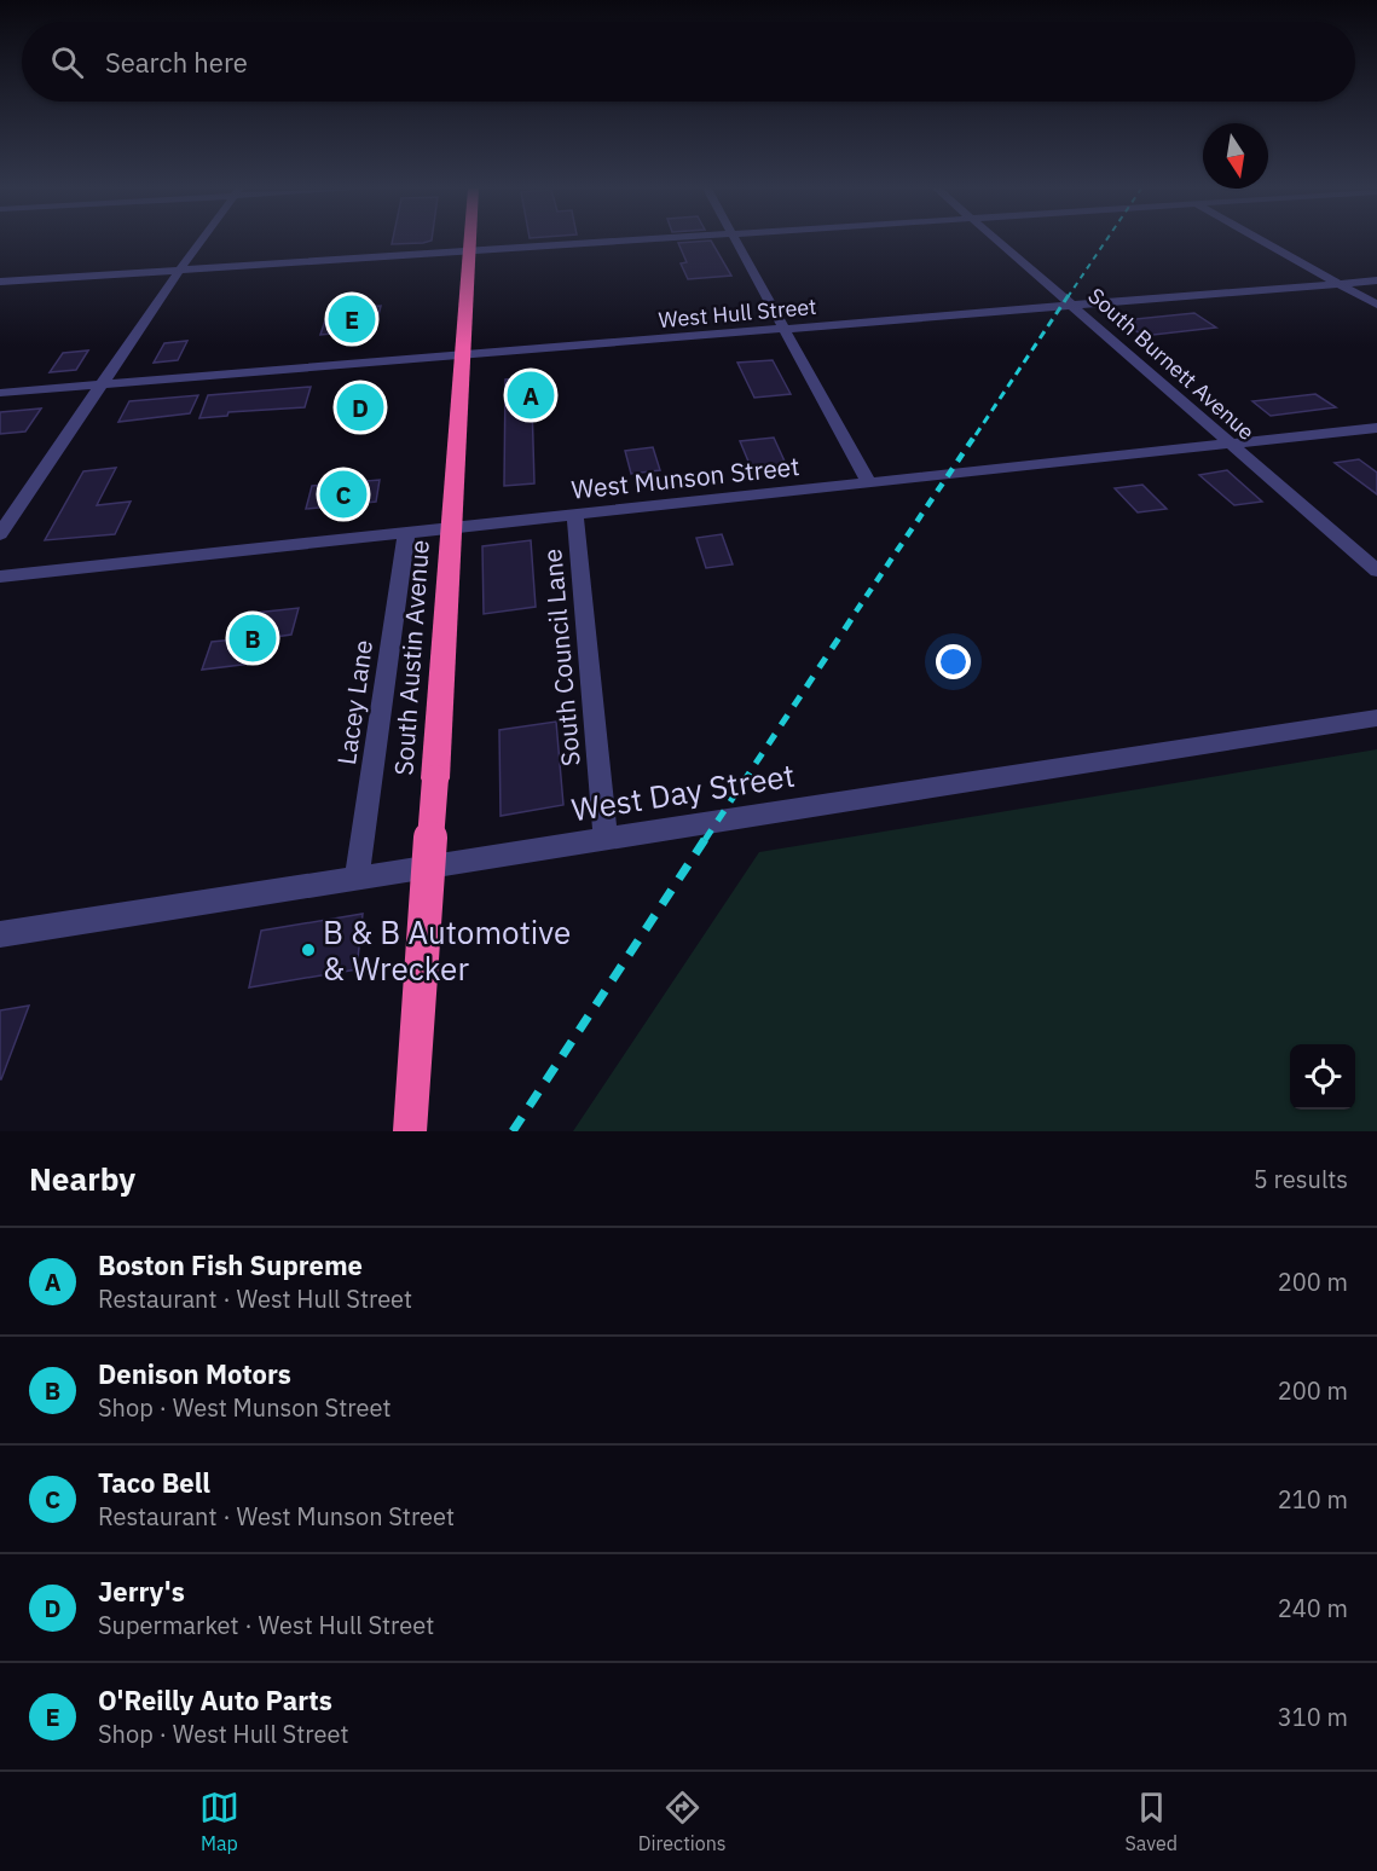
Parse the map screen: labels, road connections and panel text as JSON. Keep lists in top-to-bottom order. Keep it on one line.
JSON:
{"streets":{"highway":["South Austin Avenue"],"street":["West Hull Street","South Burnett Avenue","West Munson Street","South Council Lane","Lacey Lane","West Day Street"]},"crossings":[["West Hull Street","South Burnett Avenue"],["West Hull Street","South Austin Avenue"],["South Burnett Avenue","West Munson Street"],["West Munson Street","South Austin Avenue"],["West Munson Street","South Council Lane"],["West Munson Street","Lacey Lane"],["South Council Lane","West Day Street"],["Lacey Lane","West Day Street"]],"places":["B & B Automotive & Wrecker"],"north":"bottom","page":{"search":"Search here","pins":["E","A","D","C","B"],"heading":["Nearby","5 results"],"list":[{"mark":"A","name":"Boston Fish Supreme","note":"Restaurant · West Hull Street","value":"200 m"},{"mark":"B","name":"Denison Motors","note":"Shop · West Munson Street","value":"200 m"},{"mark":"C","name":"Taco Bell","note":"Restaurant · West Munson Street","value":"210 m"},{"mark":"D","name":"Jerry's","note":"Supermarket · West Hull Street","value":"240 m"},{"mark":"E","name":"O'Reilly Auto Parts","note":"Shop · West Hull Street","value":"310 m"}],"nav":["Map","Directions","Saved"]}}
